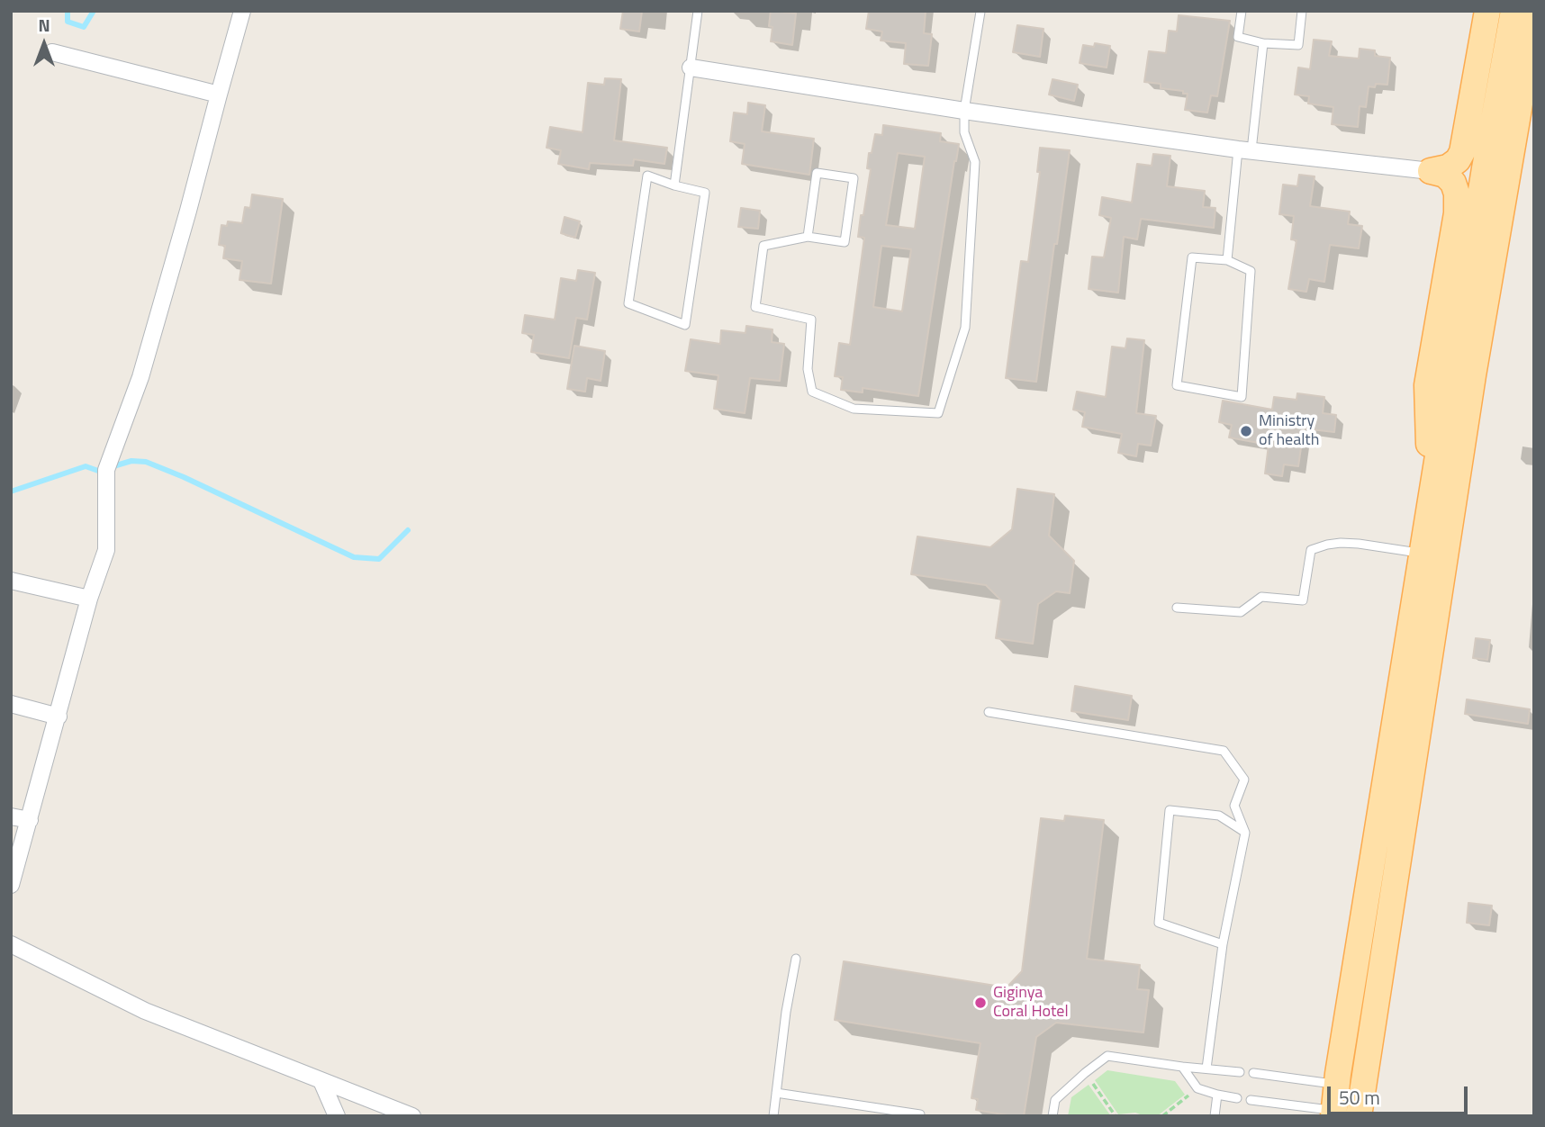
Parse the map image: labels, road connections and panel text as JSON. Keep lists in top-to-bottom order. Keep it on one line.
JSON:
{"places":["Ministry of health","Giginya Coral Hotel"],"scale_bar":"50 m","north":"top"}
